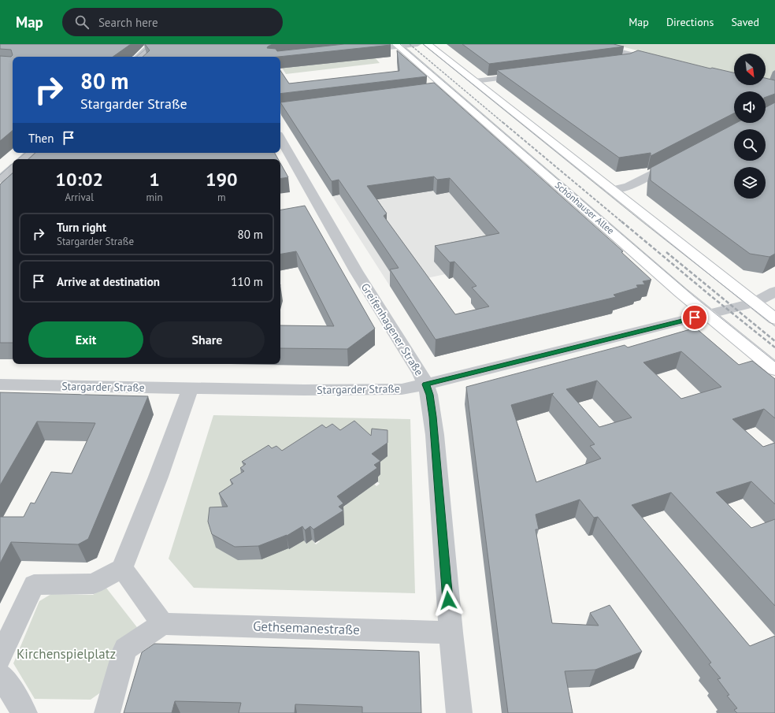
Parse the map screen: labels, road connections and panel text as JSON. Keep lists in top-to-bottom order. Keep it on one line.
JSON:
{"streets":{"main road":["Schönhauser Allee"],"street":["Greifenhagener Straße","Stargarder Straße","Gethsemanestraße"]},"crossings":[["Schönhauser Allee","Stargarder Straße"],["Greifenhagener Straße","Stargarder Straße"],["Greifenhagener Straße","Gethsemanestraße"]],"parks":["Kirchenspielplatz"],"north":"bottom right","page":{"header":"Map","search":"Search here","nav":["Map","Directions","Saved"],"turn":["80 m","Stargarder Straße"],"then":"Then","eta":["10:02","Arrival","1","min","190","m"],"list":[{"name":"Turn right","note":"Stargarder Straße","value":"80 m"},{"name":"Arrive at destination","value":"110 m"}],"buttons":["Exit","Share"]}}
